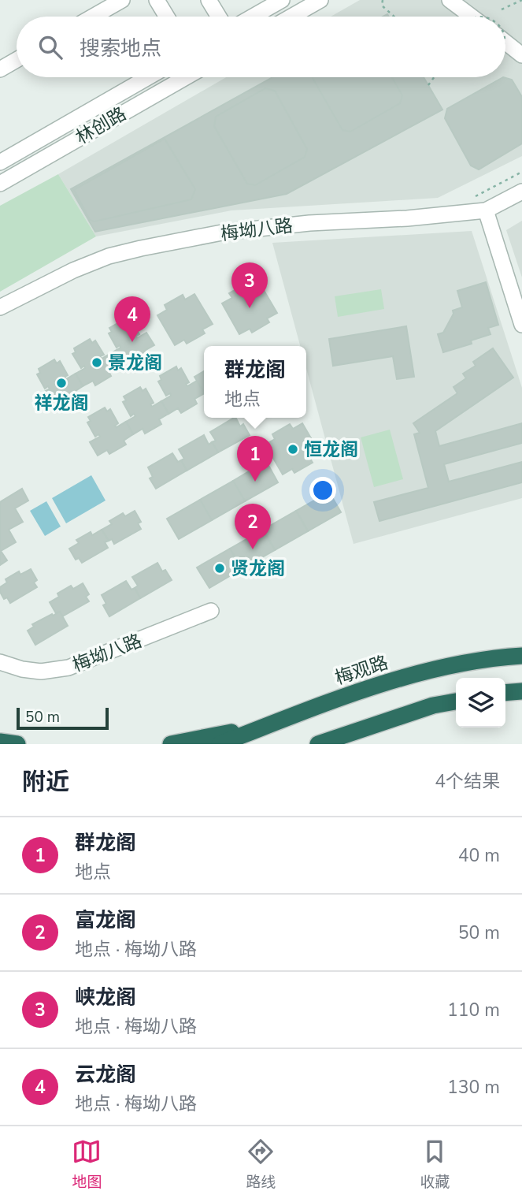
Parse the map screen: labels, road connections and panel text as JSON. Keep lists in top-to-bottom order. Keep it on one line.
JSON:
{"streets":{"highway":["梅观路"],"street":["林创路","梅坳八路"]},"places":["景龙阁","祥龙阁","恒龙阁","贤龙阁"],"scale_bar":"50 m","page":{"search":"搜索地点","pins":["3","4","1","2"],"popup":["群龙阁","地点"],"scale":"50 m","heading":["附近","4个结果"],"list":[{"mark":"1","name":"群龙阁","note":"地点","value":"40 m"},{"mark":"2","name":"富龙阁","note":"地点 · 梅坳八路","value":"50 m"},{"mark":"3","name":"峡龙阁","note":"地点 · 梅坳八路","value":"110 m"},{"mark":"4","name":"云龙阁","note":"地点 · 梅坳八路","value":"130 m"}],"nav":["地图","路线","收藏"]}}
